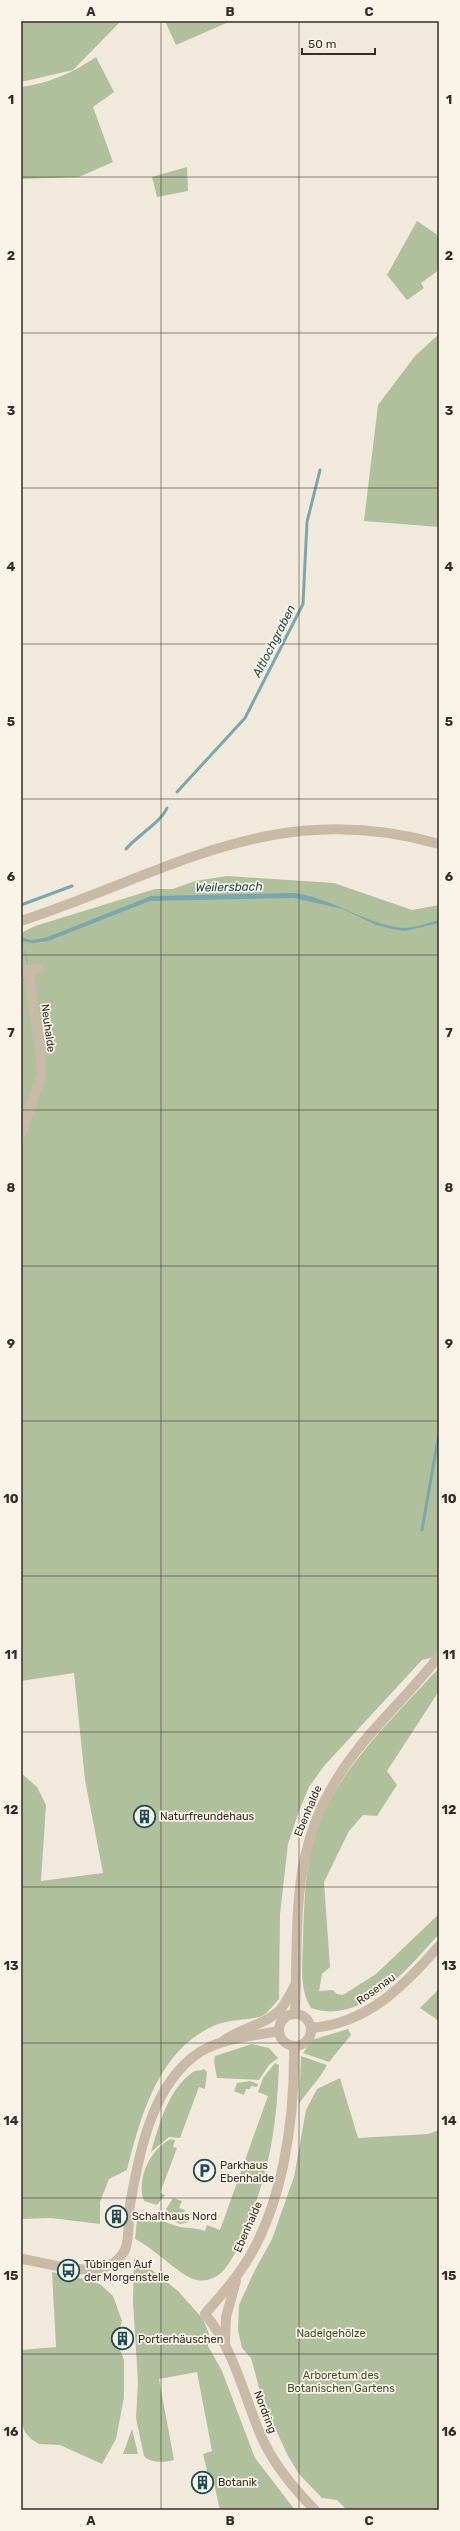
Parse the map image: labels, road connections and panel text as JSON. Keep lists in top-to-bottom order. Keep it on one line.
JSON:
{"streets":{"street":["Neuhalde","Ebenhalde","Rosenau","Nordring"]},"crossings":[["Ebenhalde","Rosenau"],["Ebenhalde","Nordring"]],"water":["Altlochgraben","Weilersbach"],"parks":["Nadelgehölze","Arboretum des Botanischen Gartens"],"places":{"building":["Naturfreundehaus","Schalthaus Nord","Portierhäuschen","Botanik"],"parking":["Parkhaus Ebenhalde"],"bus stop":["Tübingen Auf der Morgenstelle"]},"scale_bar":"50 m","grid":{"columns":["A","B","C"],"rows":["1","2","3","4","5","6","7","8","9","10","11","12","13","14","15","16"]}}
